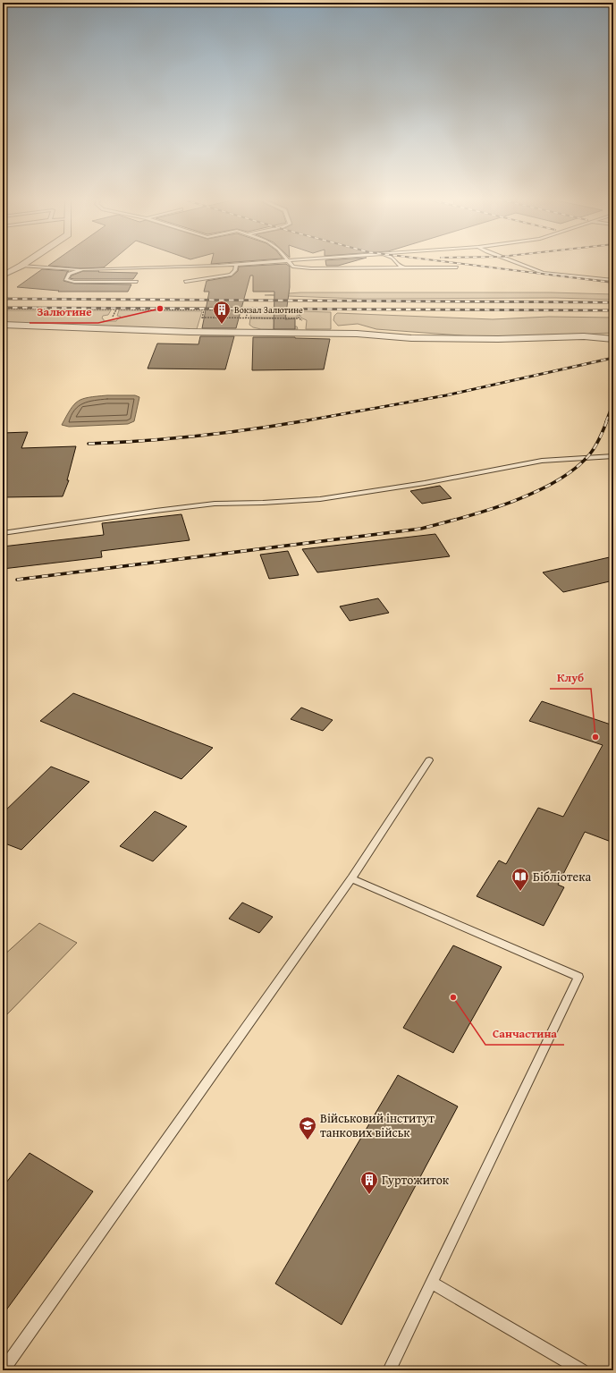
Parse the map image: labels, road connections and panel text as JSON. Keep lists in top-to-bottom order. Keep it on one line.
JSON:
{"places":{"other":["Залютине","Клуб","Санчастина"],"building":["Вокзал Залютине","Гуртожиток"],"library":["Бібліотека"],"school or university":["Військовий інститут танкових військ"]}}
